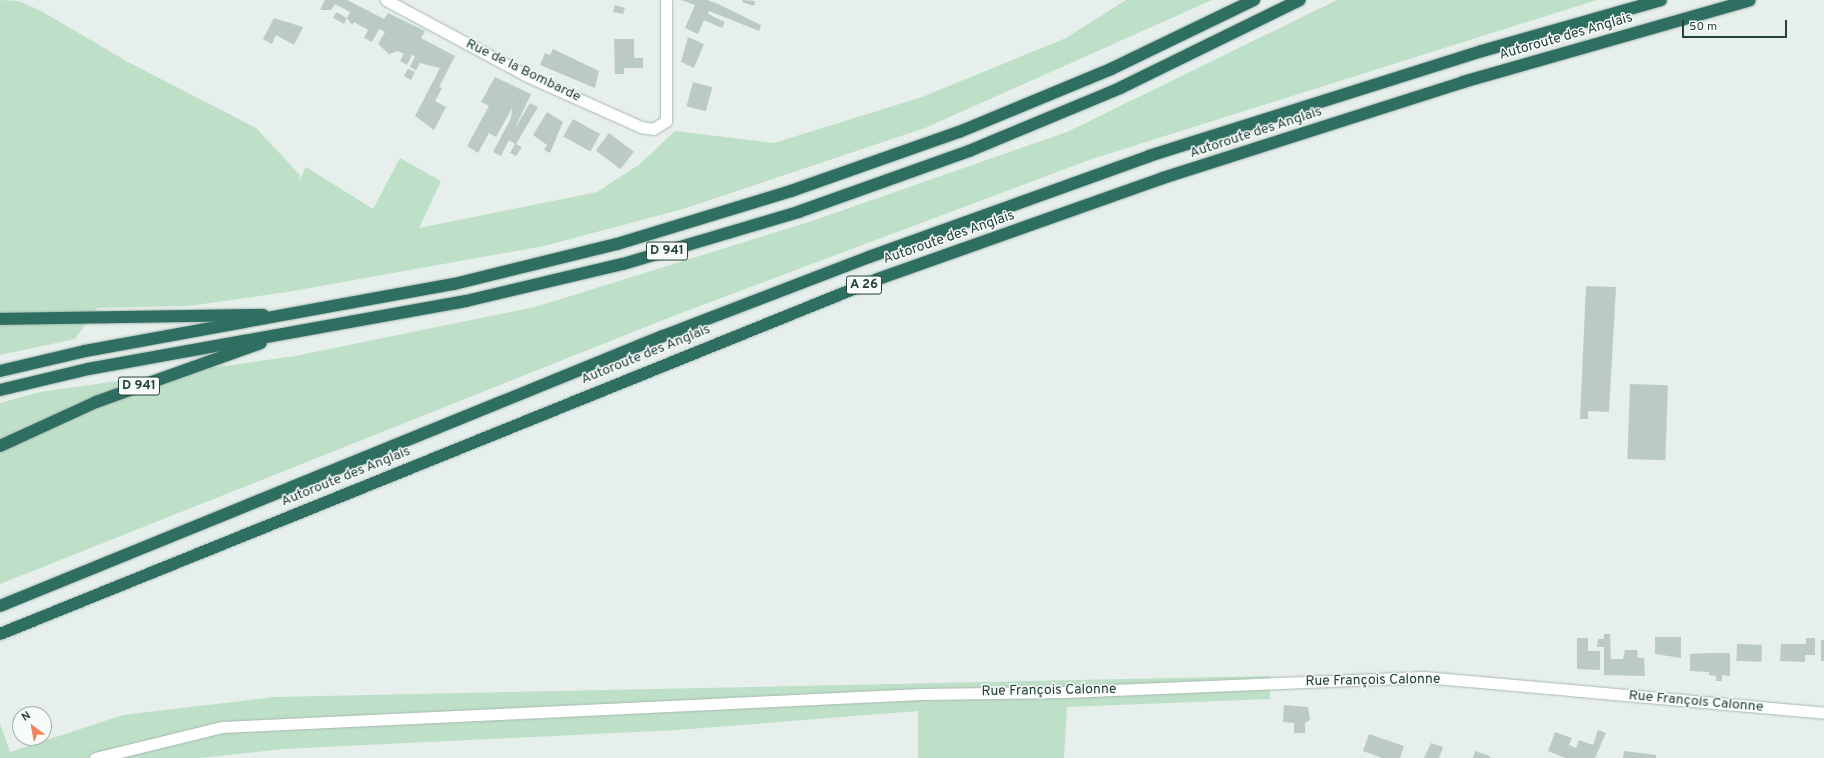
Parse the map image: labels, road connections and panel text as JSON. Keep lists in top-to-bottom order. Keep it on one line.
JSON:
{"streets":{"highway":["Autoroute des Anglais","D 941","A 26"],"street":["Rue de la Bombarde","Rue François Calonne"]},"scale_bar":"50 m","north":"top left"}
